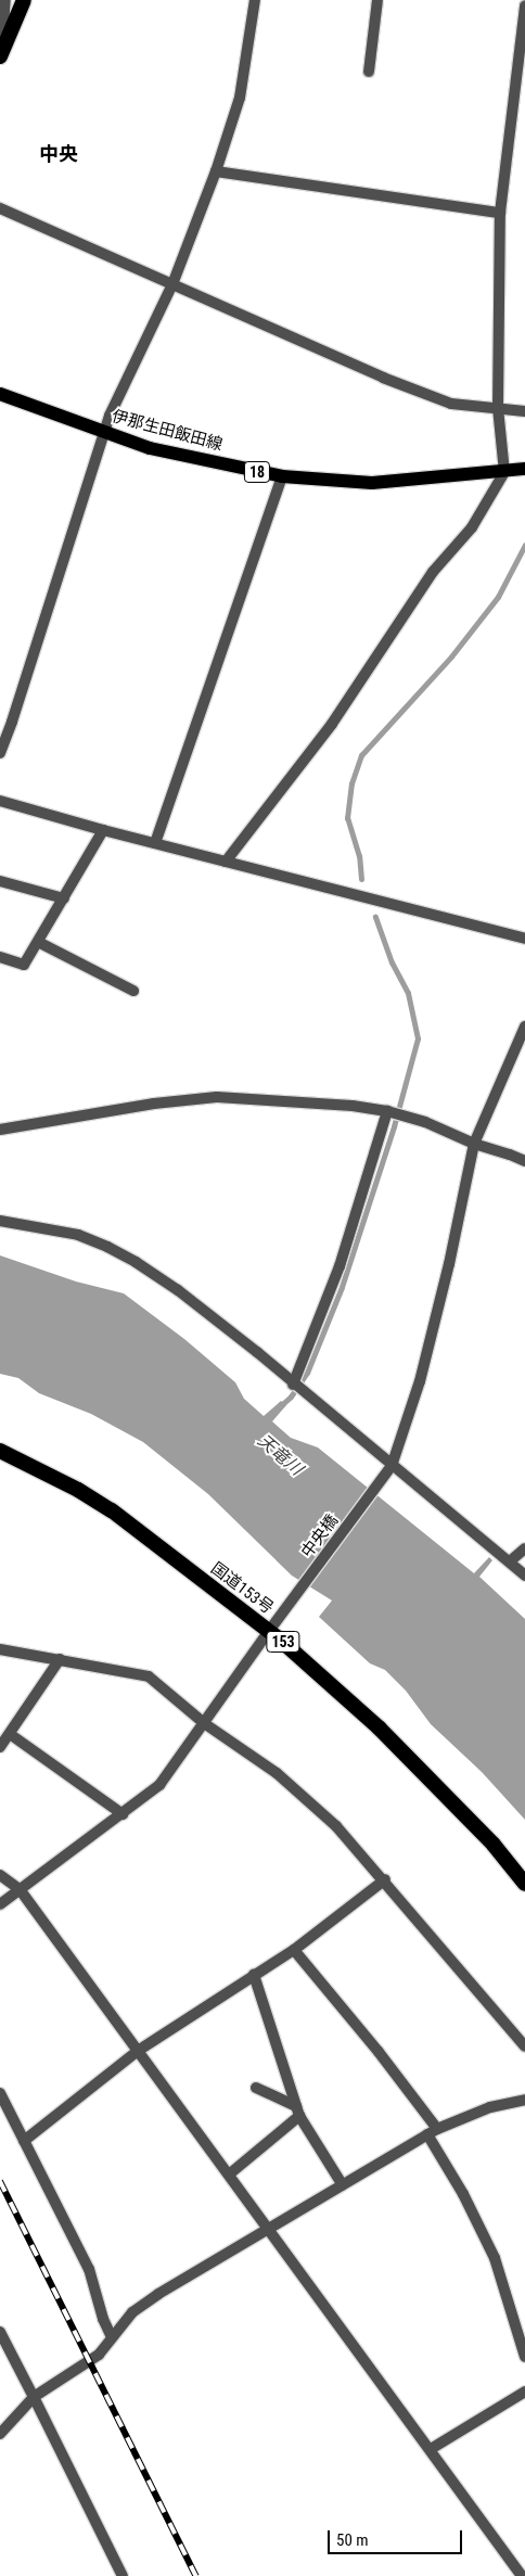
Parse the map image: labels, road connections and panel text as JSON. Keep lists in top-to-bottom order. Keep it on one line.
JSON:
{"streets":{"highway":["国道153号","153"],"main road":["伊那生田飯田線","18"],"street":["中央橋"]},"crossings":[["中央橋","国道153号"]],"districts":["中央"],"water":["天竜川"],"scale_bar":"50 m"}
